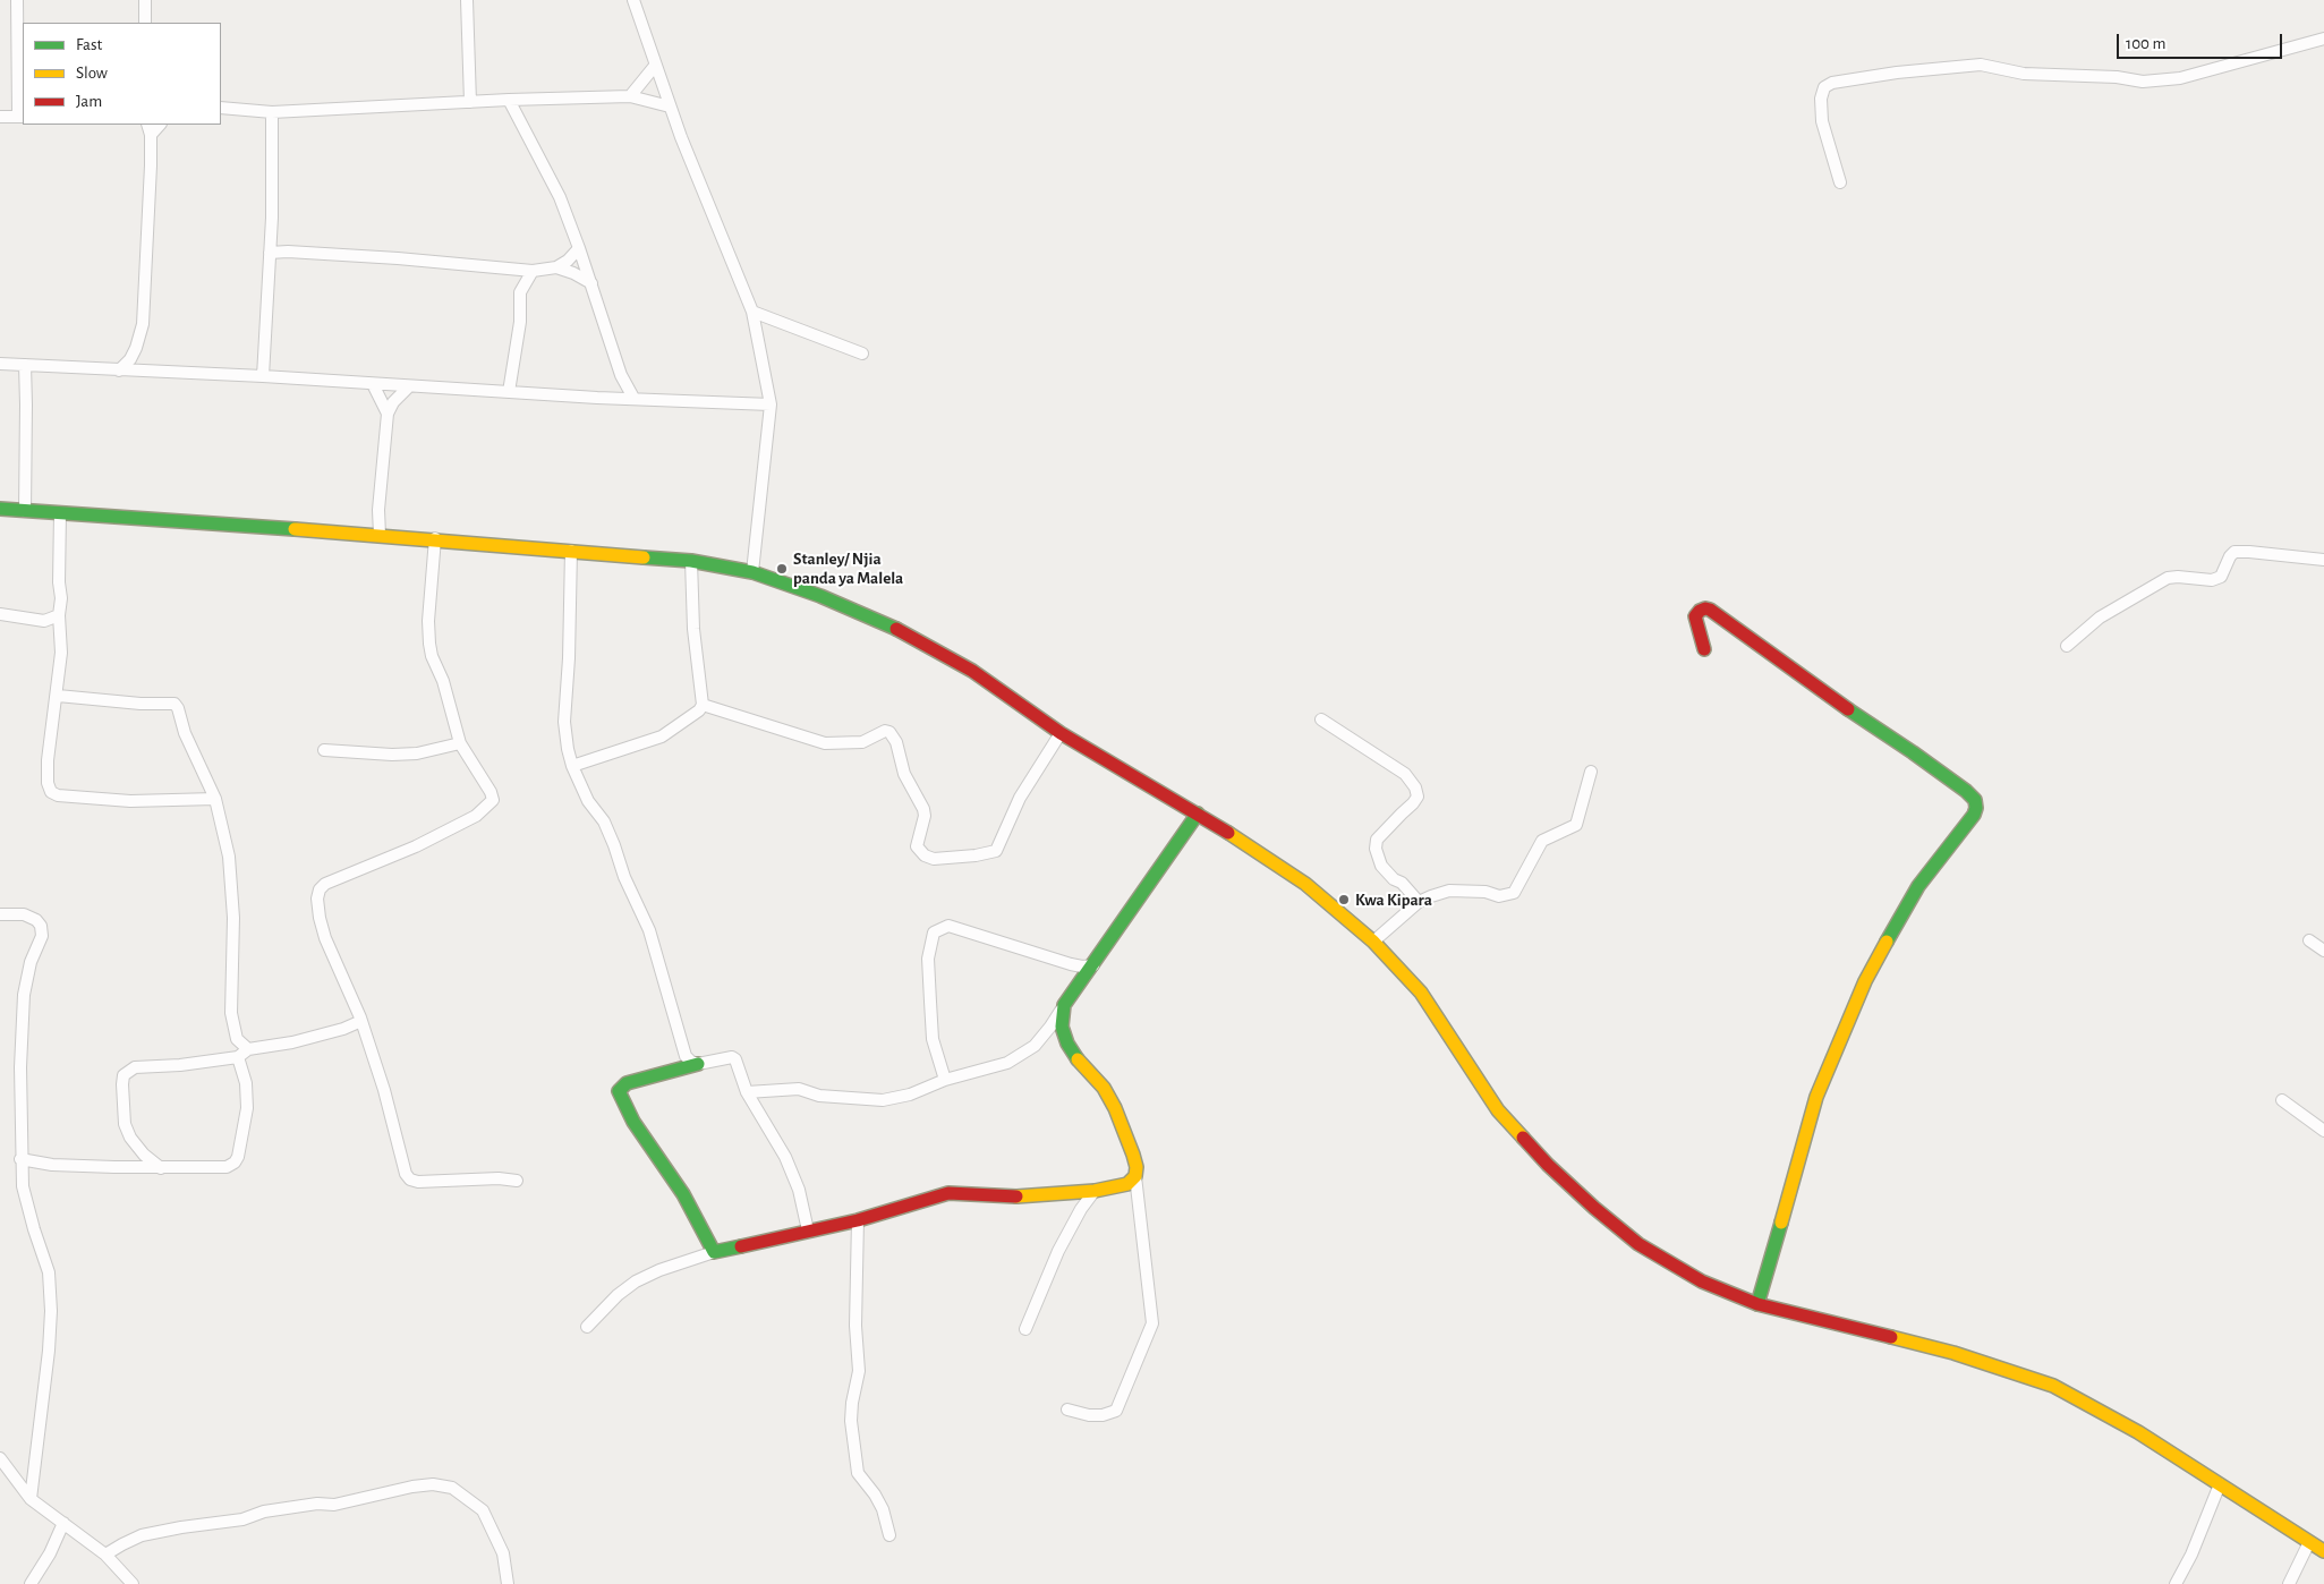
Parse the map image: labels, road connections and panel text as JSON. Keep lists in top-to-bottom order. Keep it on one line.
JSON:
{"places":["Stanley/ Njia panda ya Malela","Kwa Kipara"],"legend":["Fast","Slow","Jam"],"scale_bar":"100 m"}
